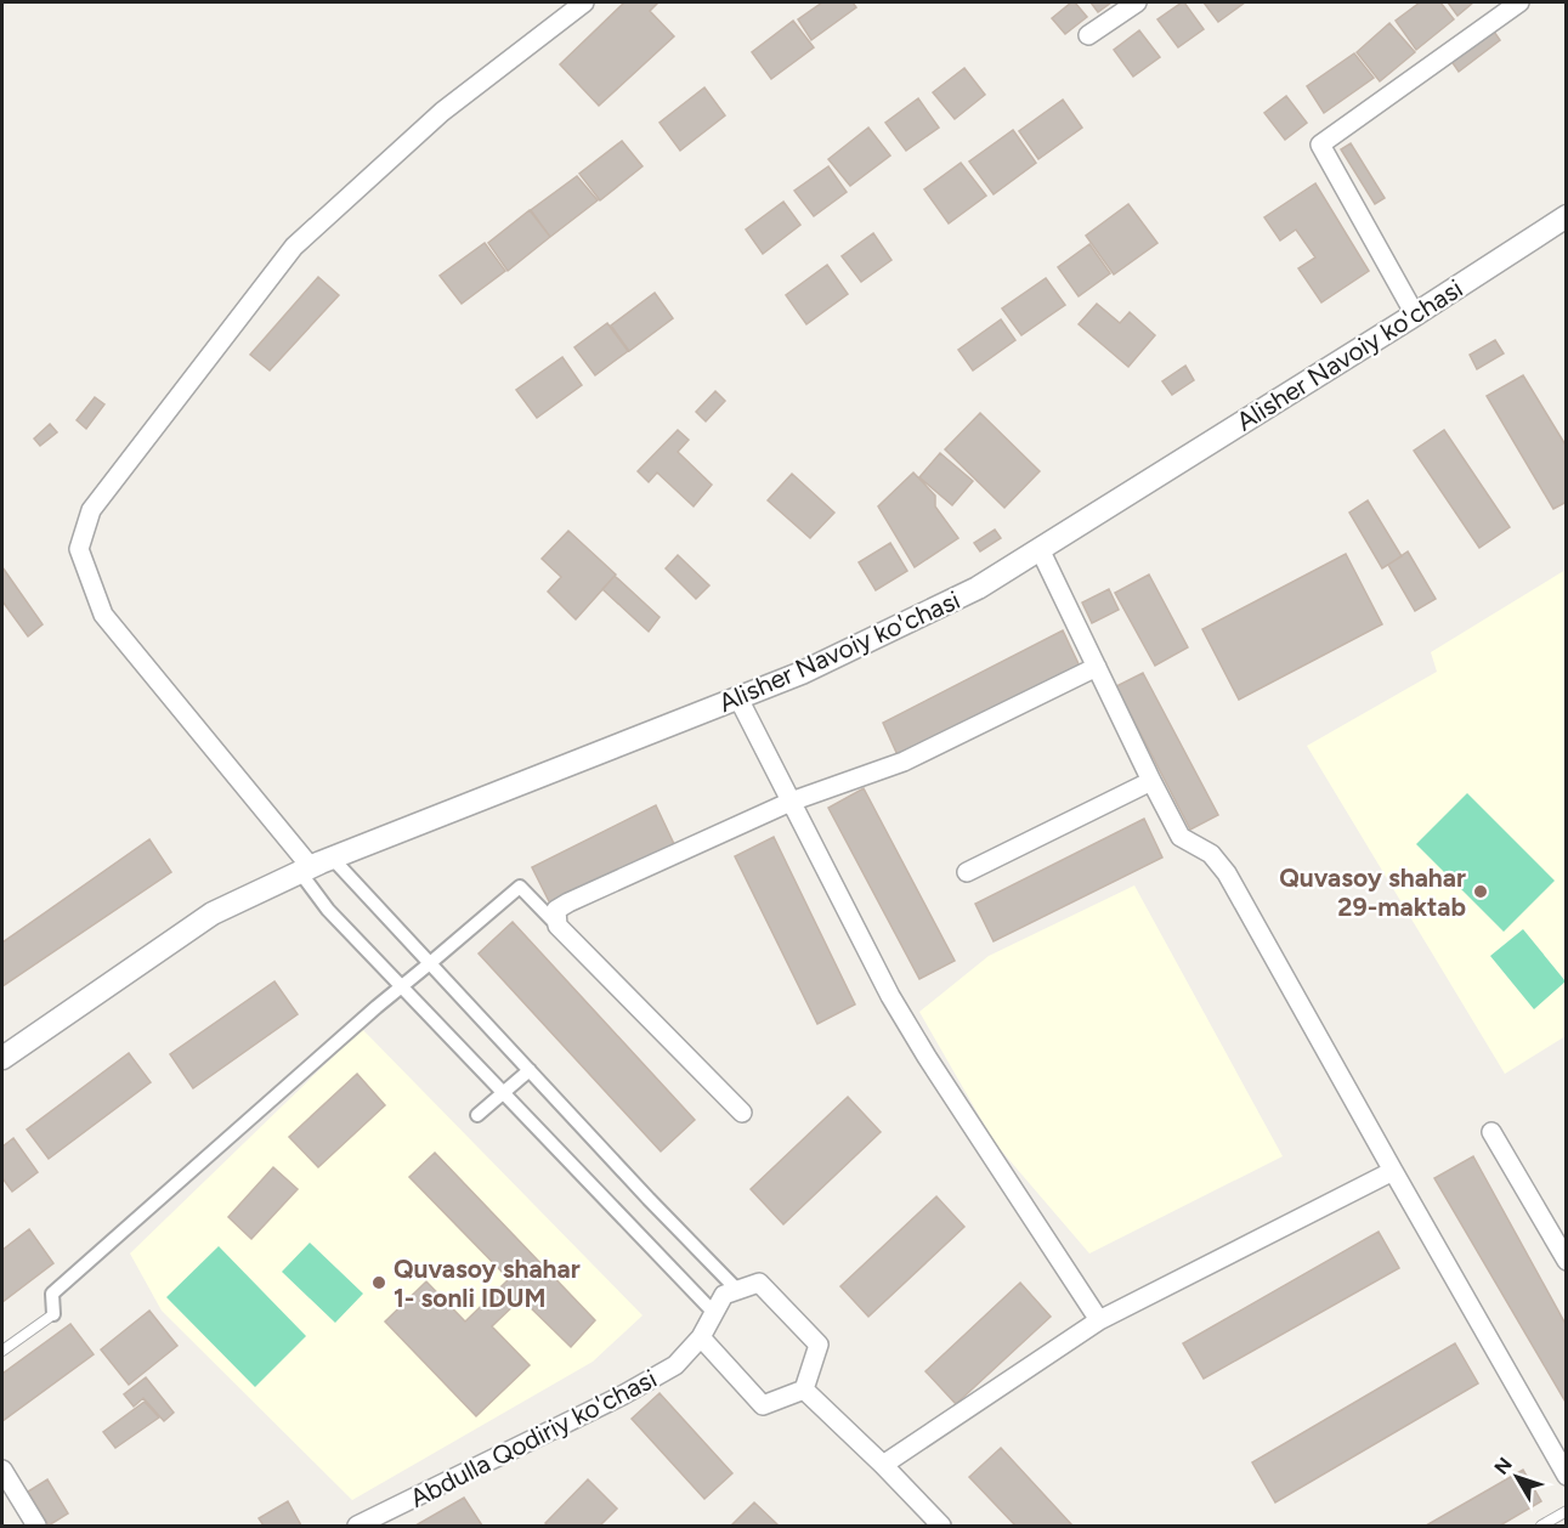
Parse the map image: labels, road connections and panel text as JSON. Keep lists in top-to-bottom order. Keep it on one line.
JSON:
{"streets":{"street":["Alisher Navoiy ko'chasi","Abdulla Qodiriy ko'chasi"]},"places":["Quvasoy shahar 29-maktab","Quvasoy shahar 1- sonli IDUM"],"north":"top left"}
